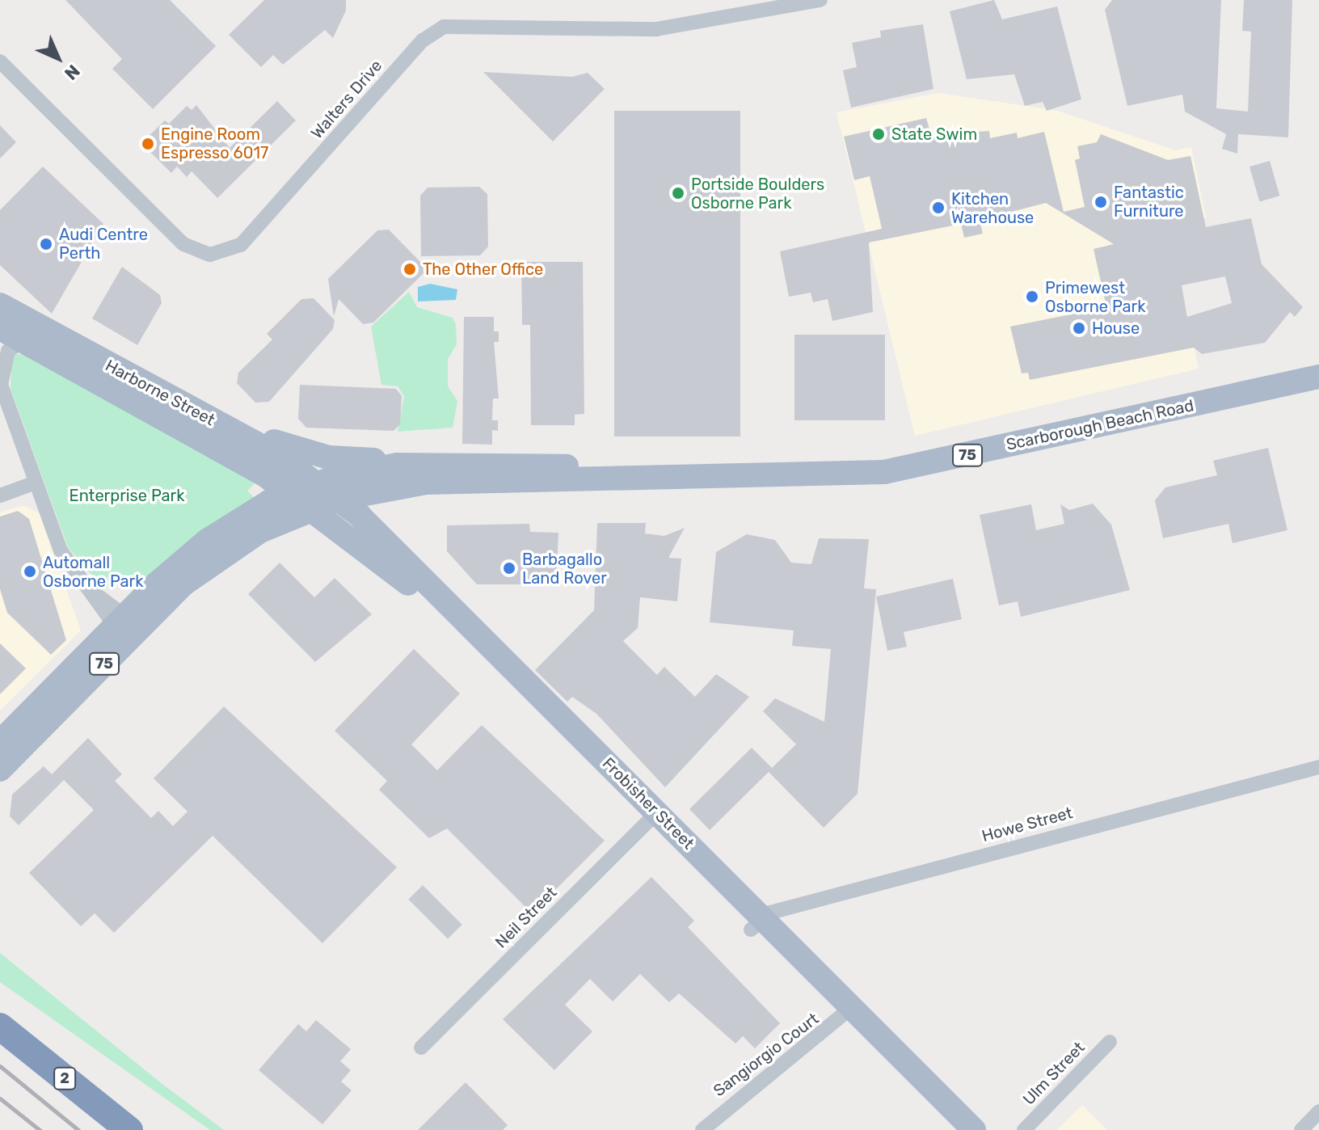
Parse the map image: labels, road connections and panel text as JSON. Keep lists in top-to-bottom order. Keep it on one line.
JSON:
{"streets":{"highway":["2"],"main road":["Harborne Street","Scarborough Beach Road","75","Frobisher Street"],"street":["Walters Drive","Howe Street","Neil Street","Sangiorgio Court","Ulm Street"]},"crossings":[["Harborne Street","Scarborough Beach Road"],["Harborne Street","Frobisher Street"],["Scarborough Beach Road","Frobisher Street"],["Frobisher Street","Howe Street"],["Frobisher Street","Neil Street"],["Frobisher Street","Sangiorgio Court"]],"parks":["Enterprise Park"],"places":["State Swim","Engine Room Espresso 6017","Portside Boulders Osborne Park","Fantastic Furniture","Kitchen Warehouse","Audi Centre Perth","The Other Office","Primewest Osborne Park","House","Barbagallo Land Rover","Automall Osborne Park"],"north":"bottom right"}
